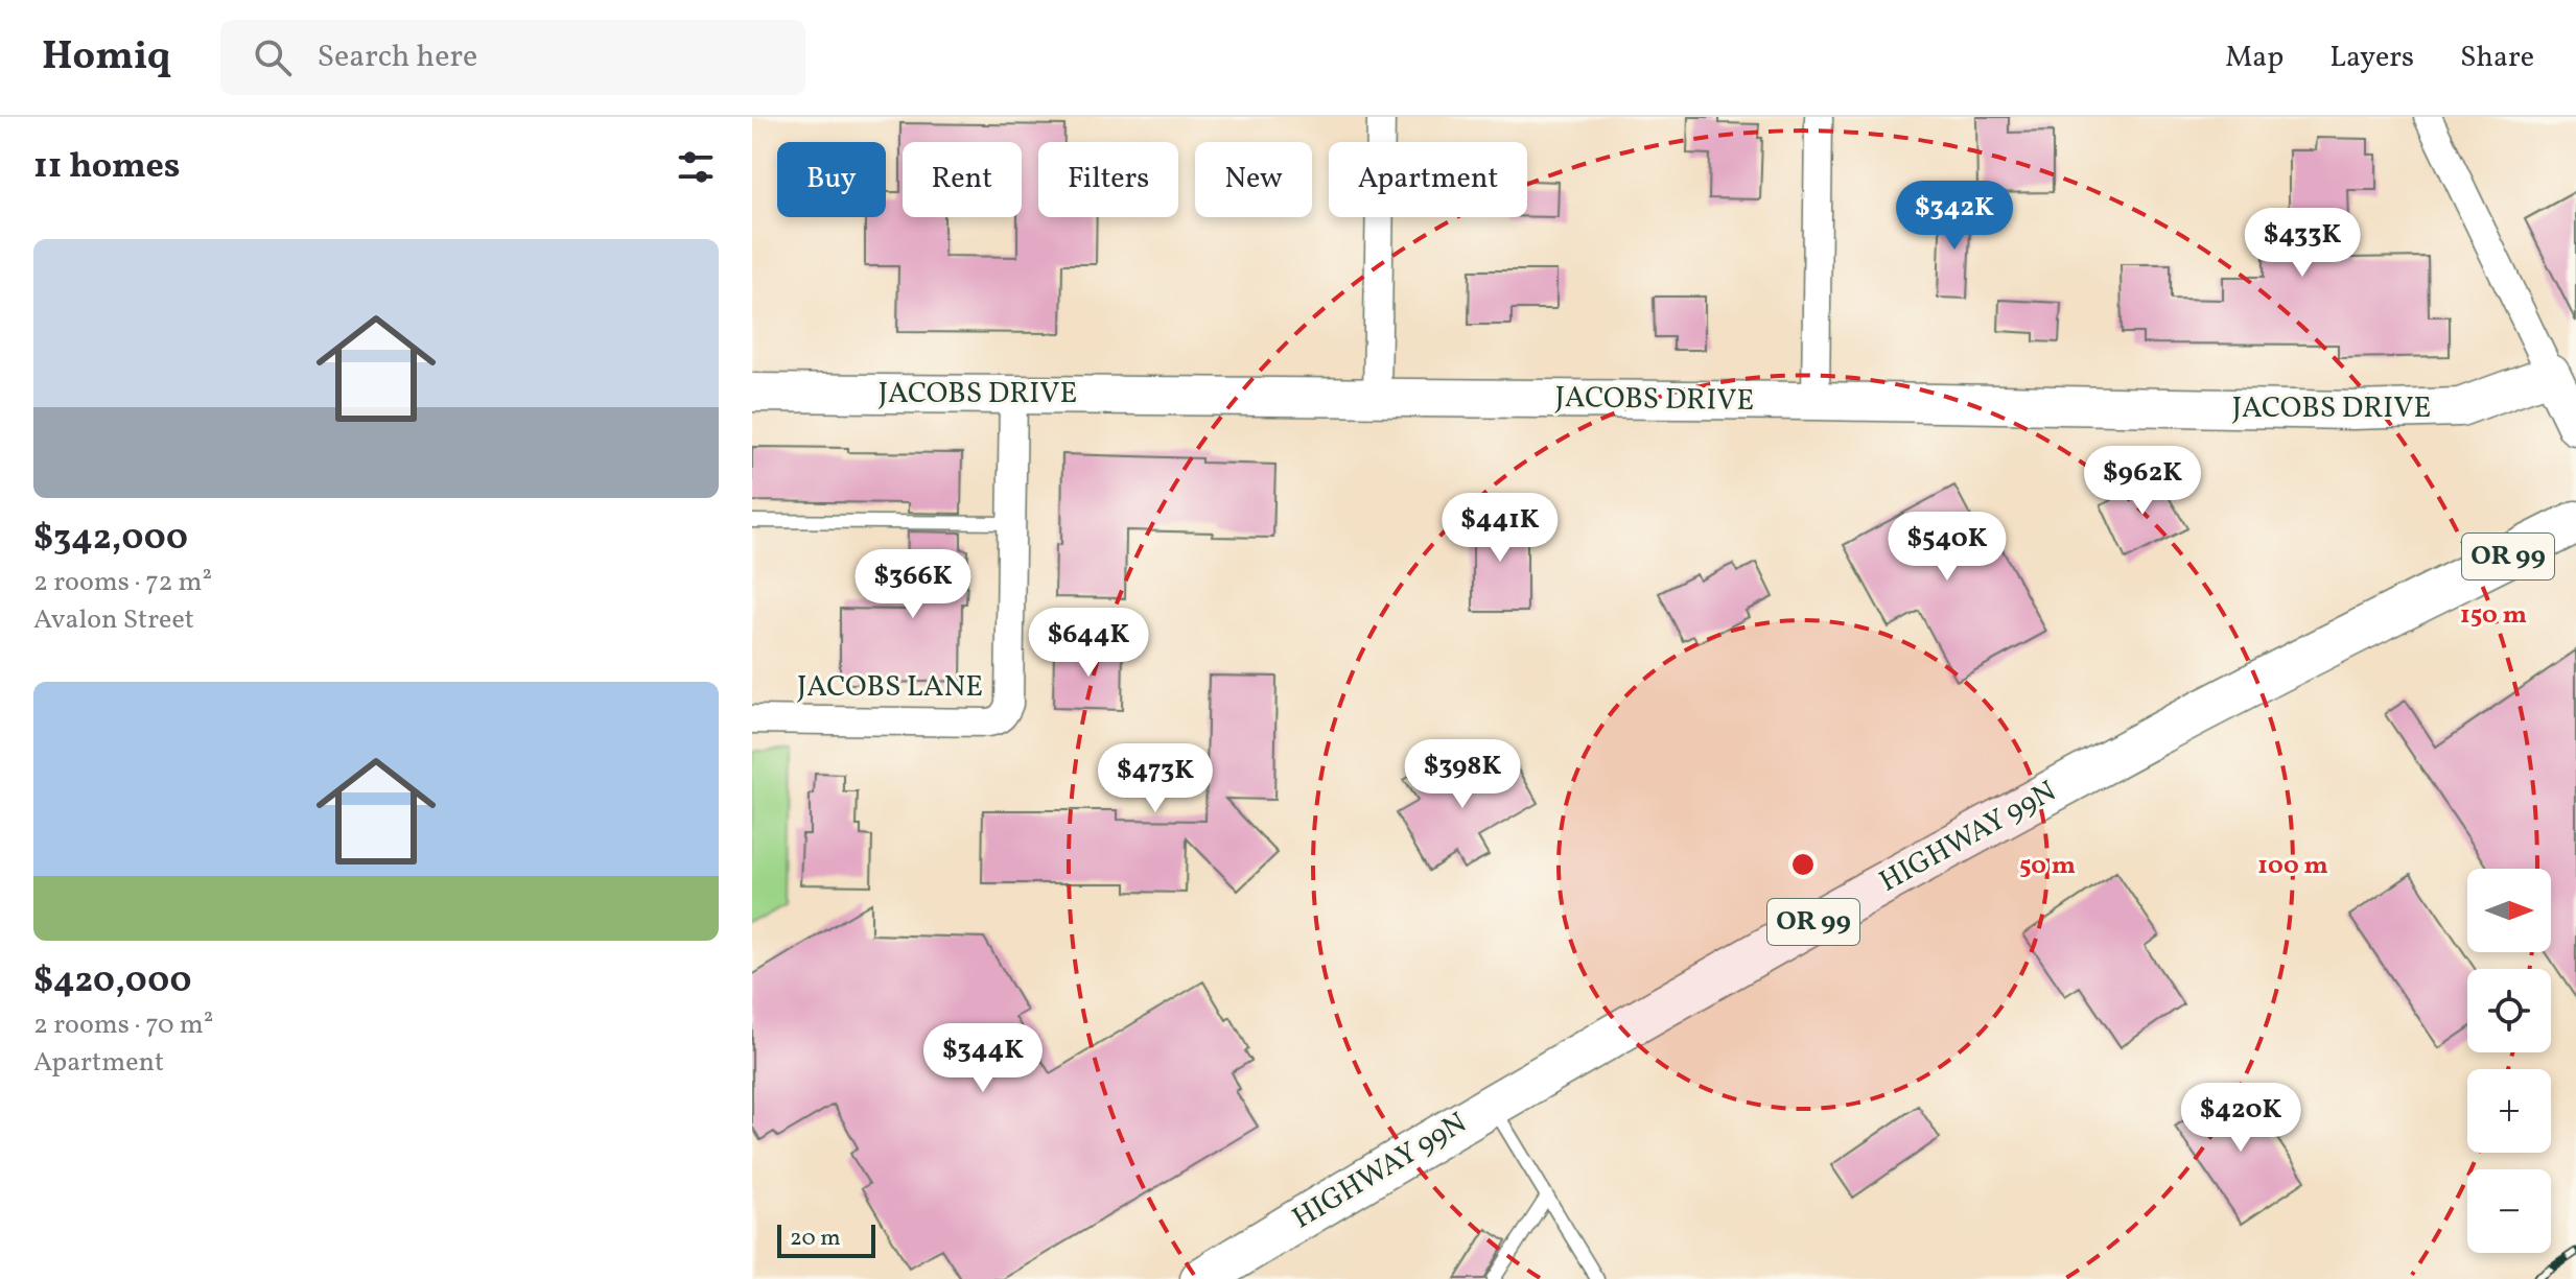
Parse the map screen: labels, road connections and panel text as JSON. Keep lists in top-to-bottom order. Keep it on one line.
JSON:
{"streets":{"main road":["OR 99","HIGHWAY 99N"],"street":["JACOBS DRIVE","JACOBS LANE"]},"crossings":[["JACOBS DRIVE","JACOBS LANE"]],"scale_bar":"20 m","north":"right","page":{"header":"Homiq","search":"Search here","nav":["Map","Layers","Share"],"heading":"11 homes","chip":["Buy","Rent","Filters","New","Apartment"],"price":["$342K","$433K","$962K","$441K","$540K","$366K","$644K","$398K","$473K","$344K","$420K"],"list":[{"name":"$342,000","note":"2 rooms · 72 m² · Avalon Street"},{"name":"$420,000","note":"2 rooms · 70 m² · Apartment"}],"map_buttons":["+","−"],"scale":"20 m"},"rings":["150 m","50 m","100 m"]}
